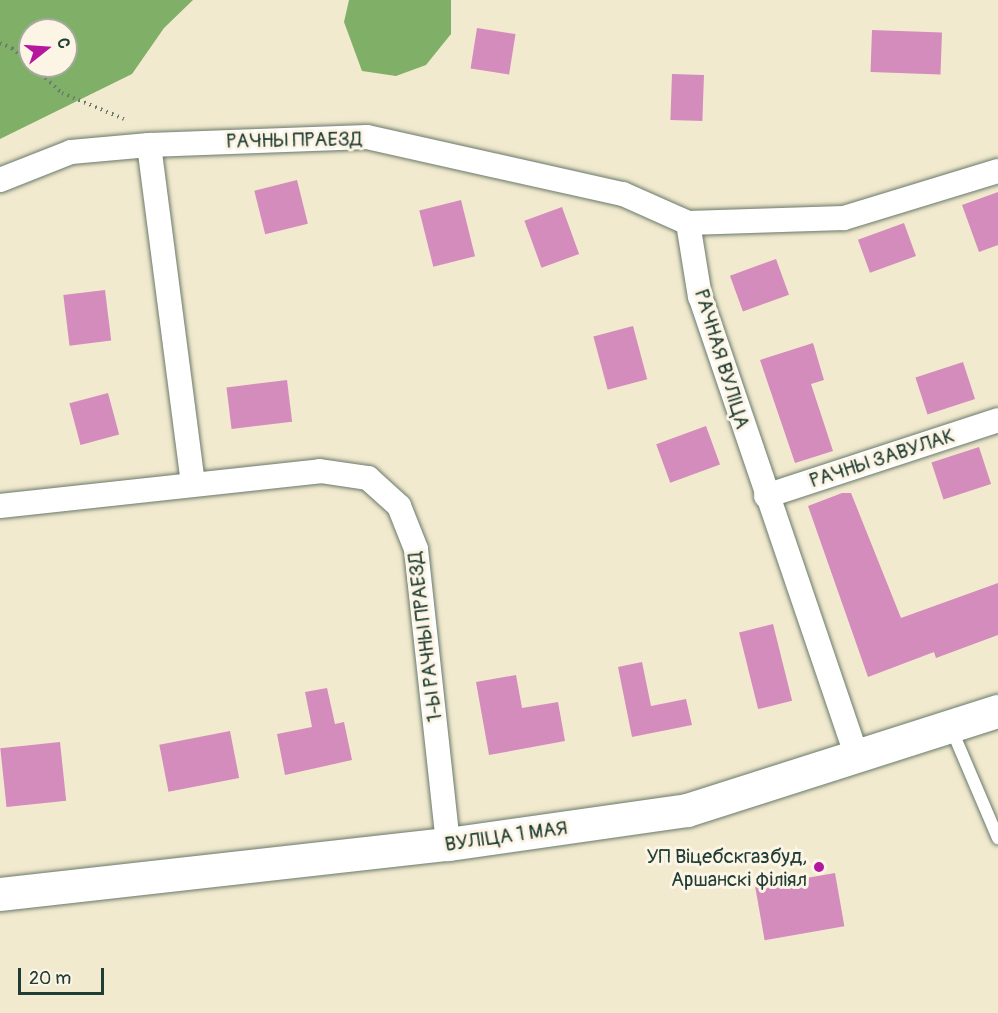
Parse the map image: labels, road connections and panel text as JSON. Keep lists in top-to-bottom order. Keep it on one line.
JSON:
{"streets":{"street":["РАЧНЫ ПРАЕЗД","РАЧНАЯ ВУЛІЦА","РАЧНЫ ЗАВУЛАК","1-Ы РАЧНЫ ПРАЕЗД","ВУЛІЦА 1 МАЯ"]},"crossings":[["РАЧНЫ ПРАЕЗД","РАЧНАЯ ВУЛІЦА"],["РАЧНАЯ ВУЛІЦА","РАЧНЫ ЗАВУЛАК"],["РАЧНАЯ ВУЛІЦА","ВУЛІЦА 1 МАЯ"],["1-Ы РАЧНЫ ПРАЕЗД","ВУЛІЦА 1 МАЯ"]],"places":["УП Віцебскгазбуд, Аршанскі філіял"],"scale_bar":"20 m","north":"right"}
